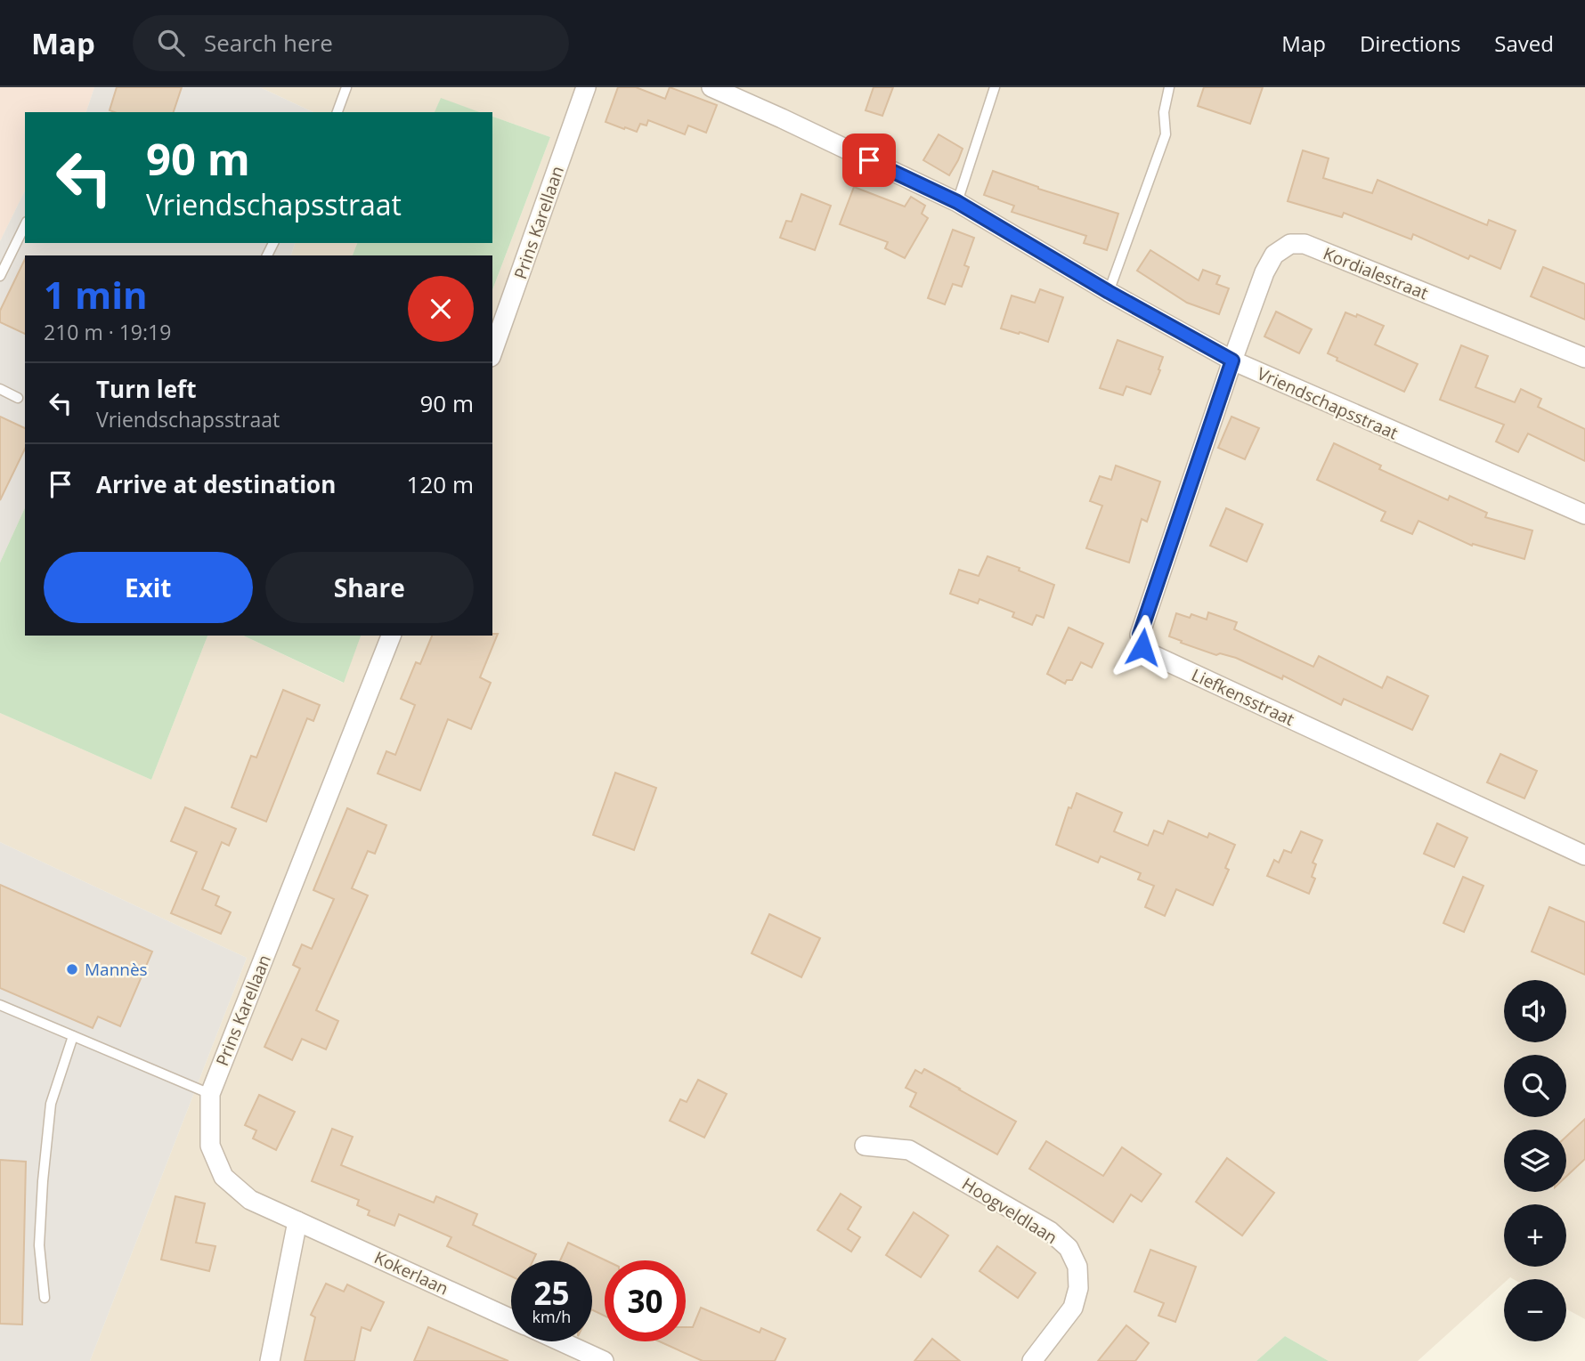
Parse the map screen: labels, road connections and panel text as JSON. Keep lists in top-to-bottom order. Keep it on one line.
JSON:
{"streets":{"street":["Prins Karellaan","Kordialestraat","Vriendschapsstraat","Liefkensstraat","Hoogveldlaan","Kokerlaan"]},"crossings":[["Prins Karellaan","Kokerlaan"],["Kordialestraat","Vriendschapsstraat"],["Kordialestraat","Liefkensstraat"],["Vriendschapsstraat","Liefkensstraat"]],"places":["Mannès"],"page":{"header":"Map","search":"Search here","nav":["Map","Directions","Saved"],"turn":["90 m","Vriendschapsstraat"],"heading":["1 min","210 m · 19:19"],"list":[{"name":"Turn left","note":"Vriendschapsstraat","value":"90 m"},{"name":"Arrive at destination","value":"120 m"}],"buttons":["Exit","Share"],"map_buttons":["+","−"],"speed":"25 km/h","limit":"30"}}
